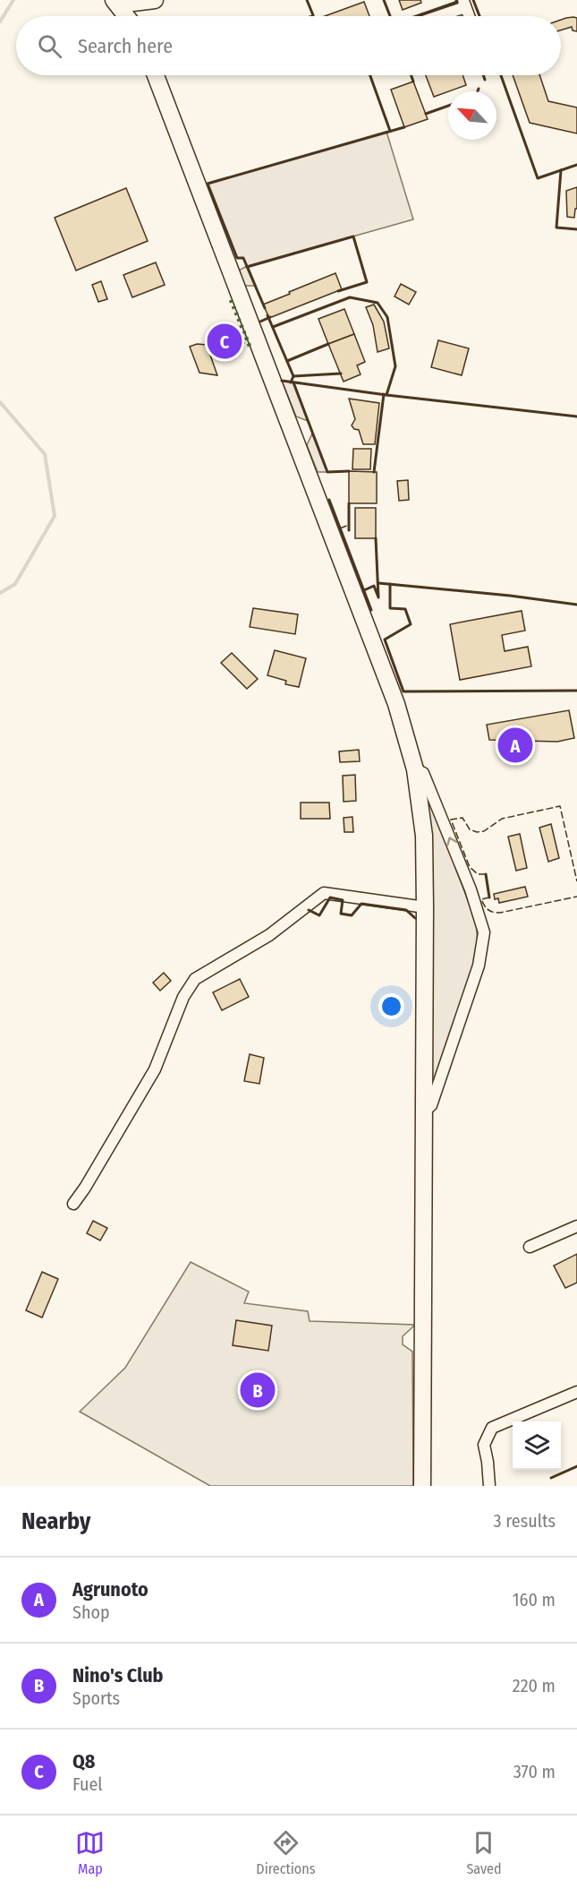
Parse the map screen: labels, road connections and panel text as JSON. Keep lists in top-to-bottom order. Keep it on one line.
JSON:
{"north":"top left","page":{"search":"Search here","pins":["C","A","B"],"heading":["Nearby","3 results"],"list":[{"mark":"A","name":"Agrunoto","note":"Shop","value":"160 m"},{"mark":"B","name":"Nino's Club","note":"Sports","value":"220 m"},{"mark":"C","name":"Q8","note":"Fuel","value":"370 m"}],"nav":["Map","Directions","Saved"]}}
